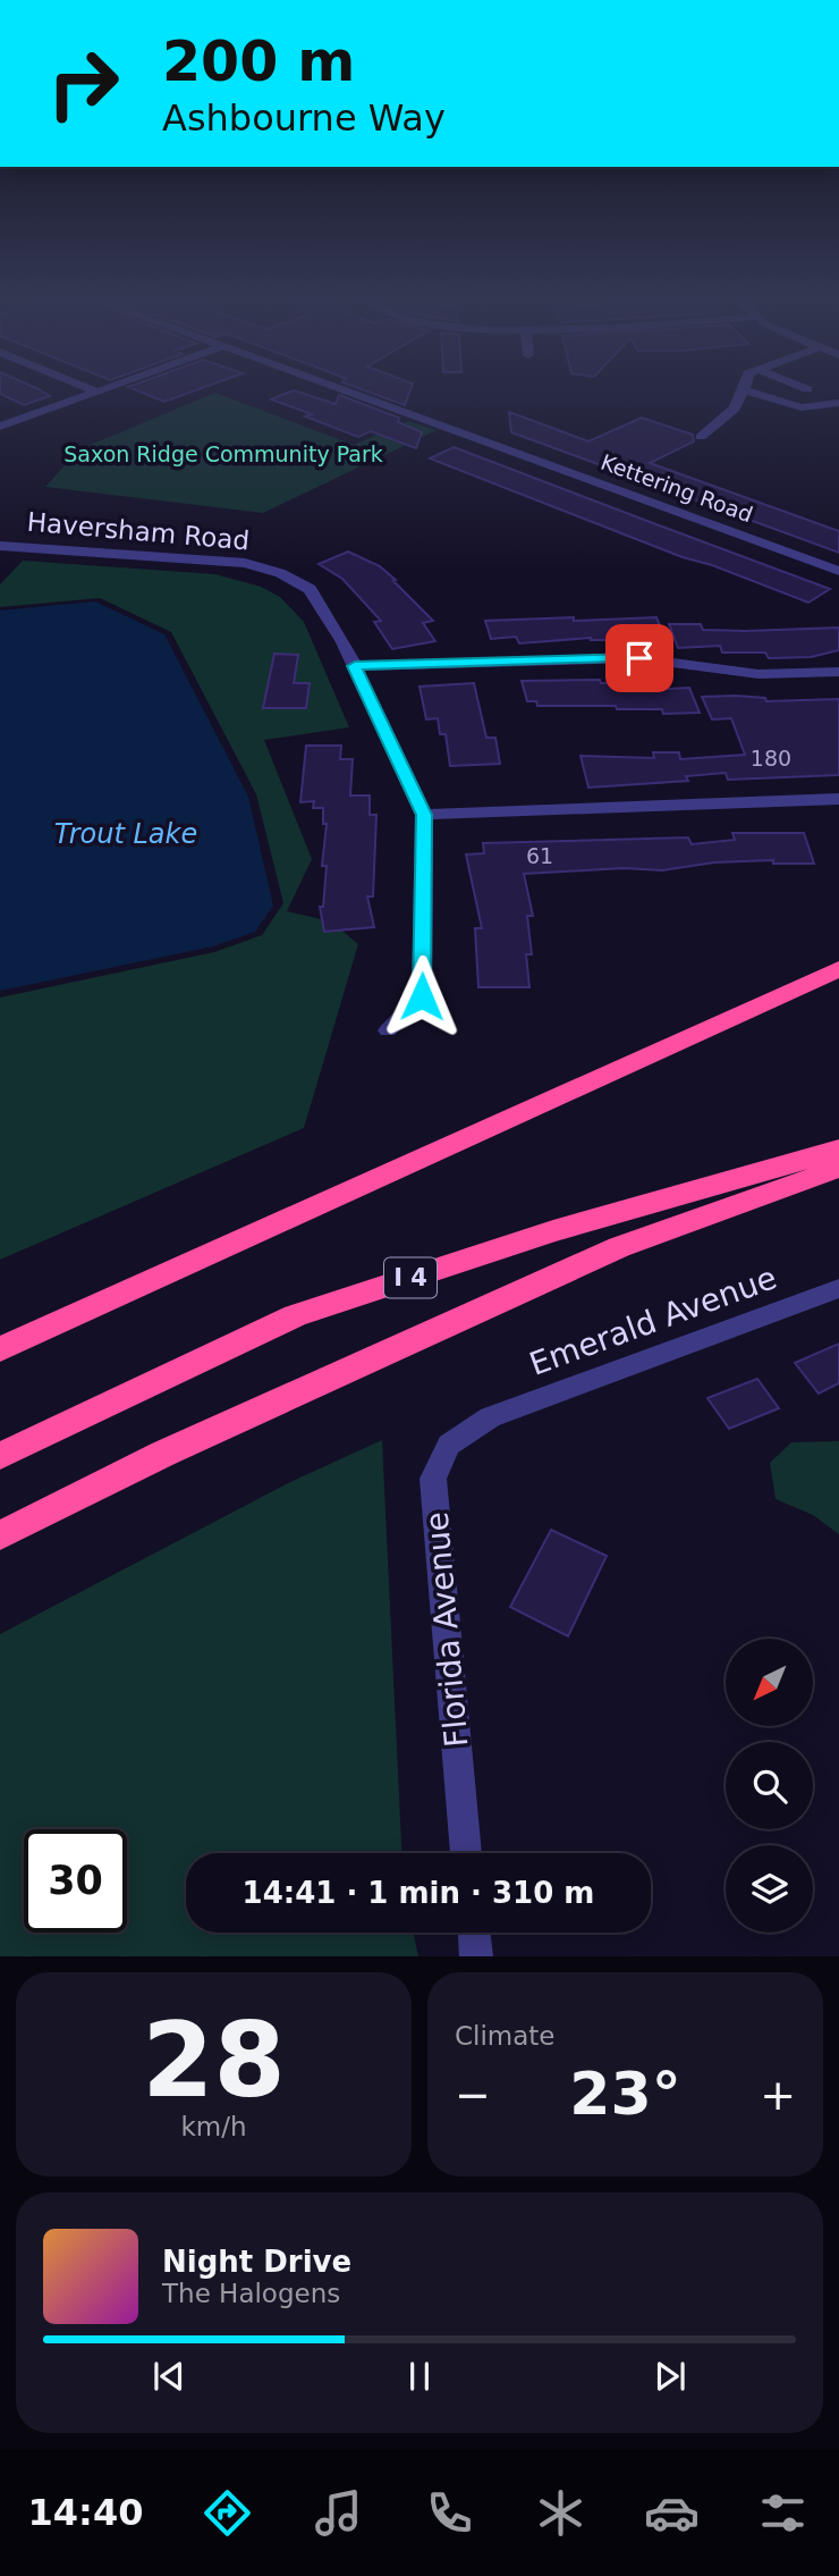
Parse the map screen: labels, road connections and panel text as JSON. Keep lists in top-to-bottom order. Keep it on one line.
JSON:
{"streets":{"highway":["I 4"],"street":["Kettering Road","Haversham Road","Emerald Avenue","Florida Avenue"]},"crossings":[["Emerald Avenue","Florida Avenue"]],"water":["Trout Lake"],"parks":["Saxon Ridge Community Park"],"house_numbers":["180","61"],"north":"bottom left","page":{"turn":["200 m","Ashbourne Way"],"limit":"30","trip":"14:41 · 1 min · 310 m","tile":[["28","km/h"],"Climate"],"heat":["−","23°","+"],"song":["Night Drive","The Halogens"],"tabs":"14:40"}}
